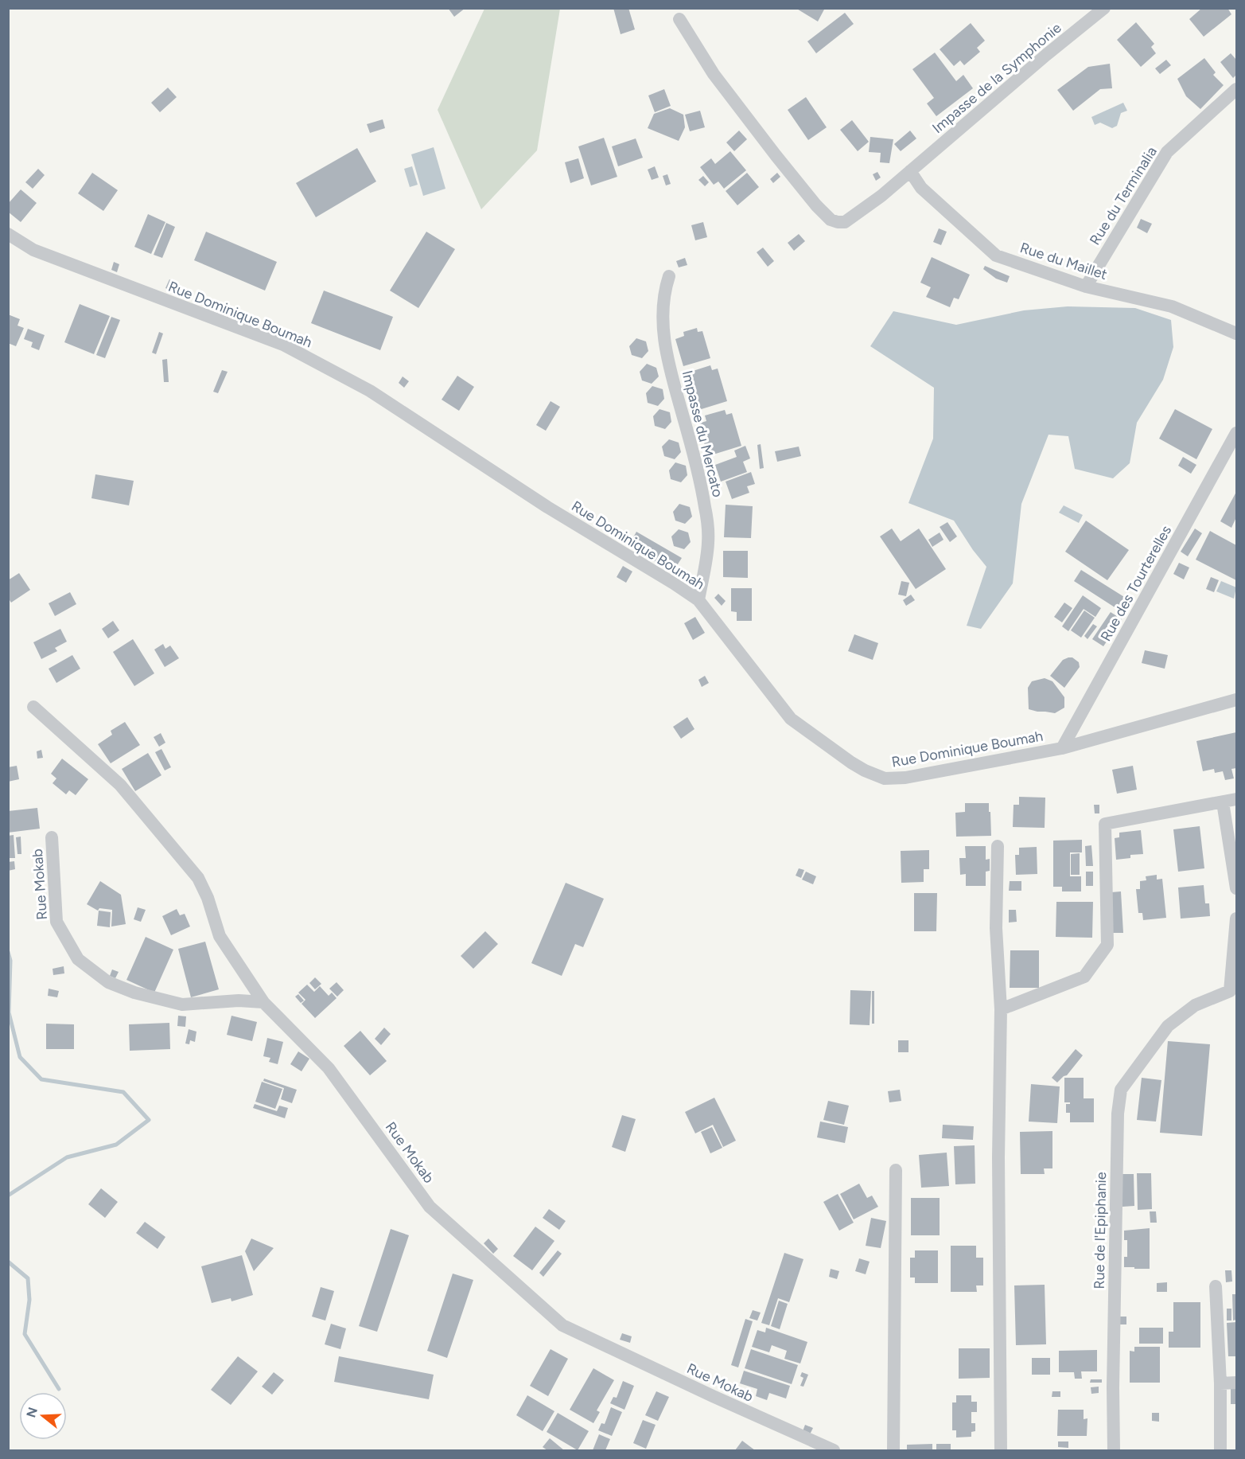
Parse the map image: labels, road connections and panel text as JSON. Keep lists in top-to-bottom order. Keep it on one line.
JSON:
{"streets":{"street":["Impasse de la Symphonie","Rue du Terminalia","Rue du Maillet","Rue Dominique Boumah","Impasse du Mercato","Rue des Tourterelles","Rue Mokab","Rue de l'Epiphanie"]},"crossings":[["Impasse de la Symphonie","Rue du Maillet"],["Rue du Terminalia","Rue du Maillet"],["Rue Dominique Boumah","Impasse du Mercato"],["Rue Dominique Boumah","Rue des Tourterelles"]],"north":"left"}
